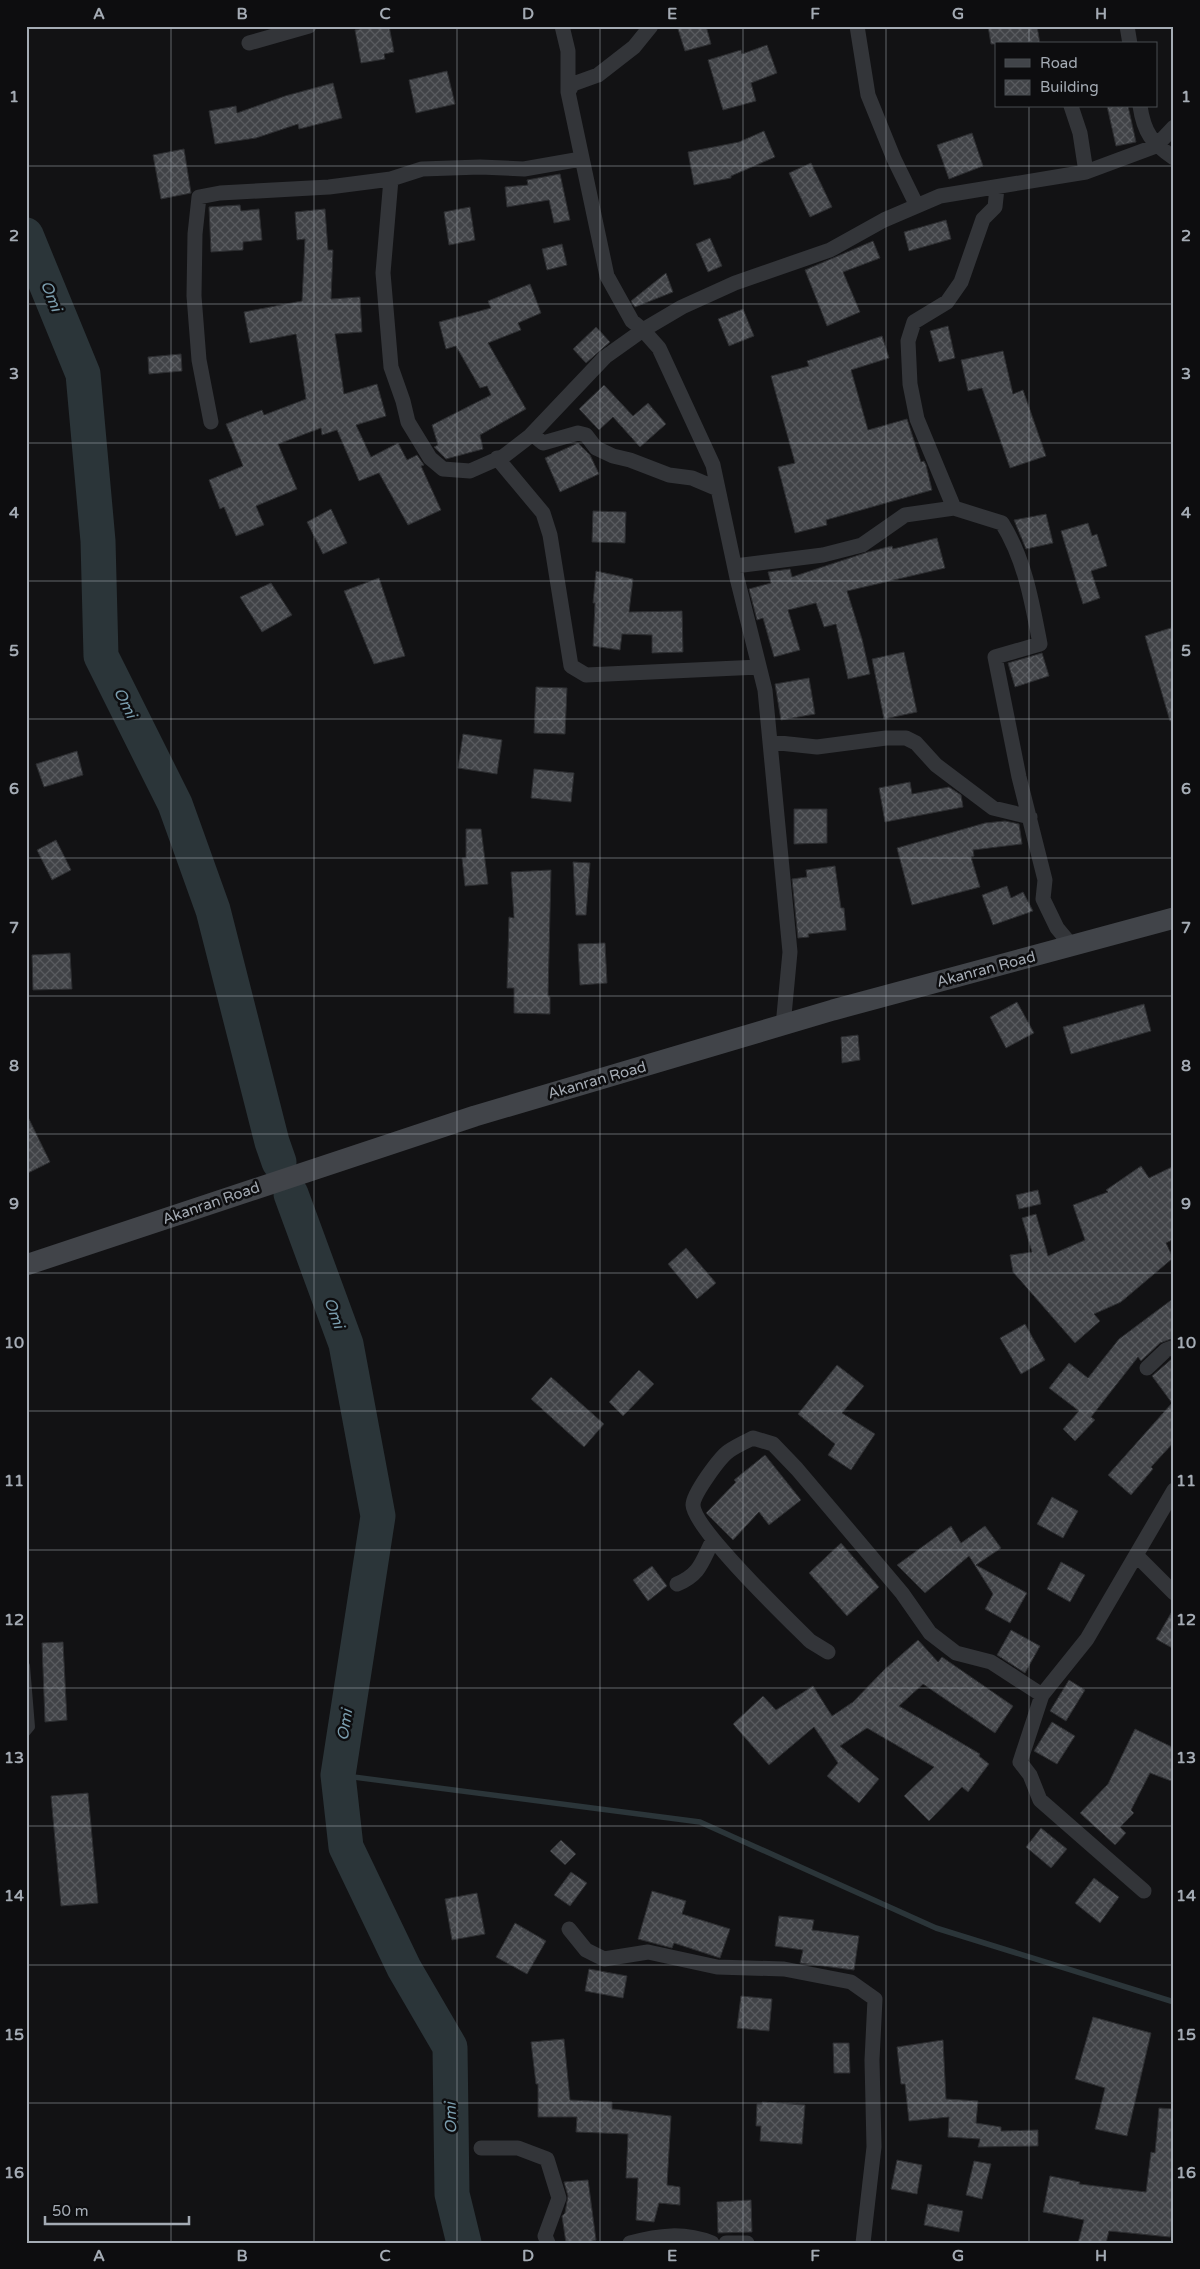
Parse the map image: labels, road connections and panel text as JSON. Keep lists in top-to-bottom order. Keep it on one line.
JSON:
{"streets":{"main road":["Akanran Road"]},"water":["Omi"],"legend":["Road","Building"],"scale_bar":"50 m","grid":{"columns":["A","B","C","D","E","F","G","H"],"rows":["1","2","3","4","5","6","7","8","9","10","11","12","13","14","15","16"]}}
